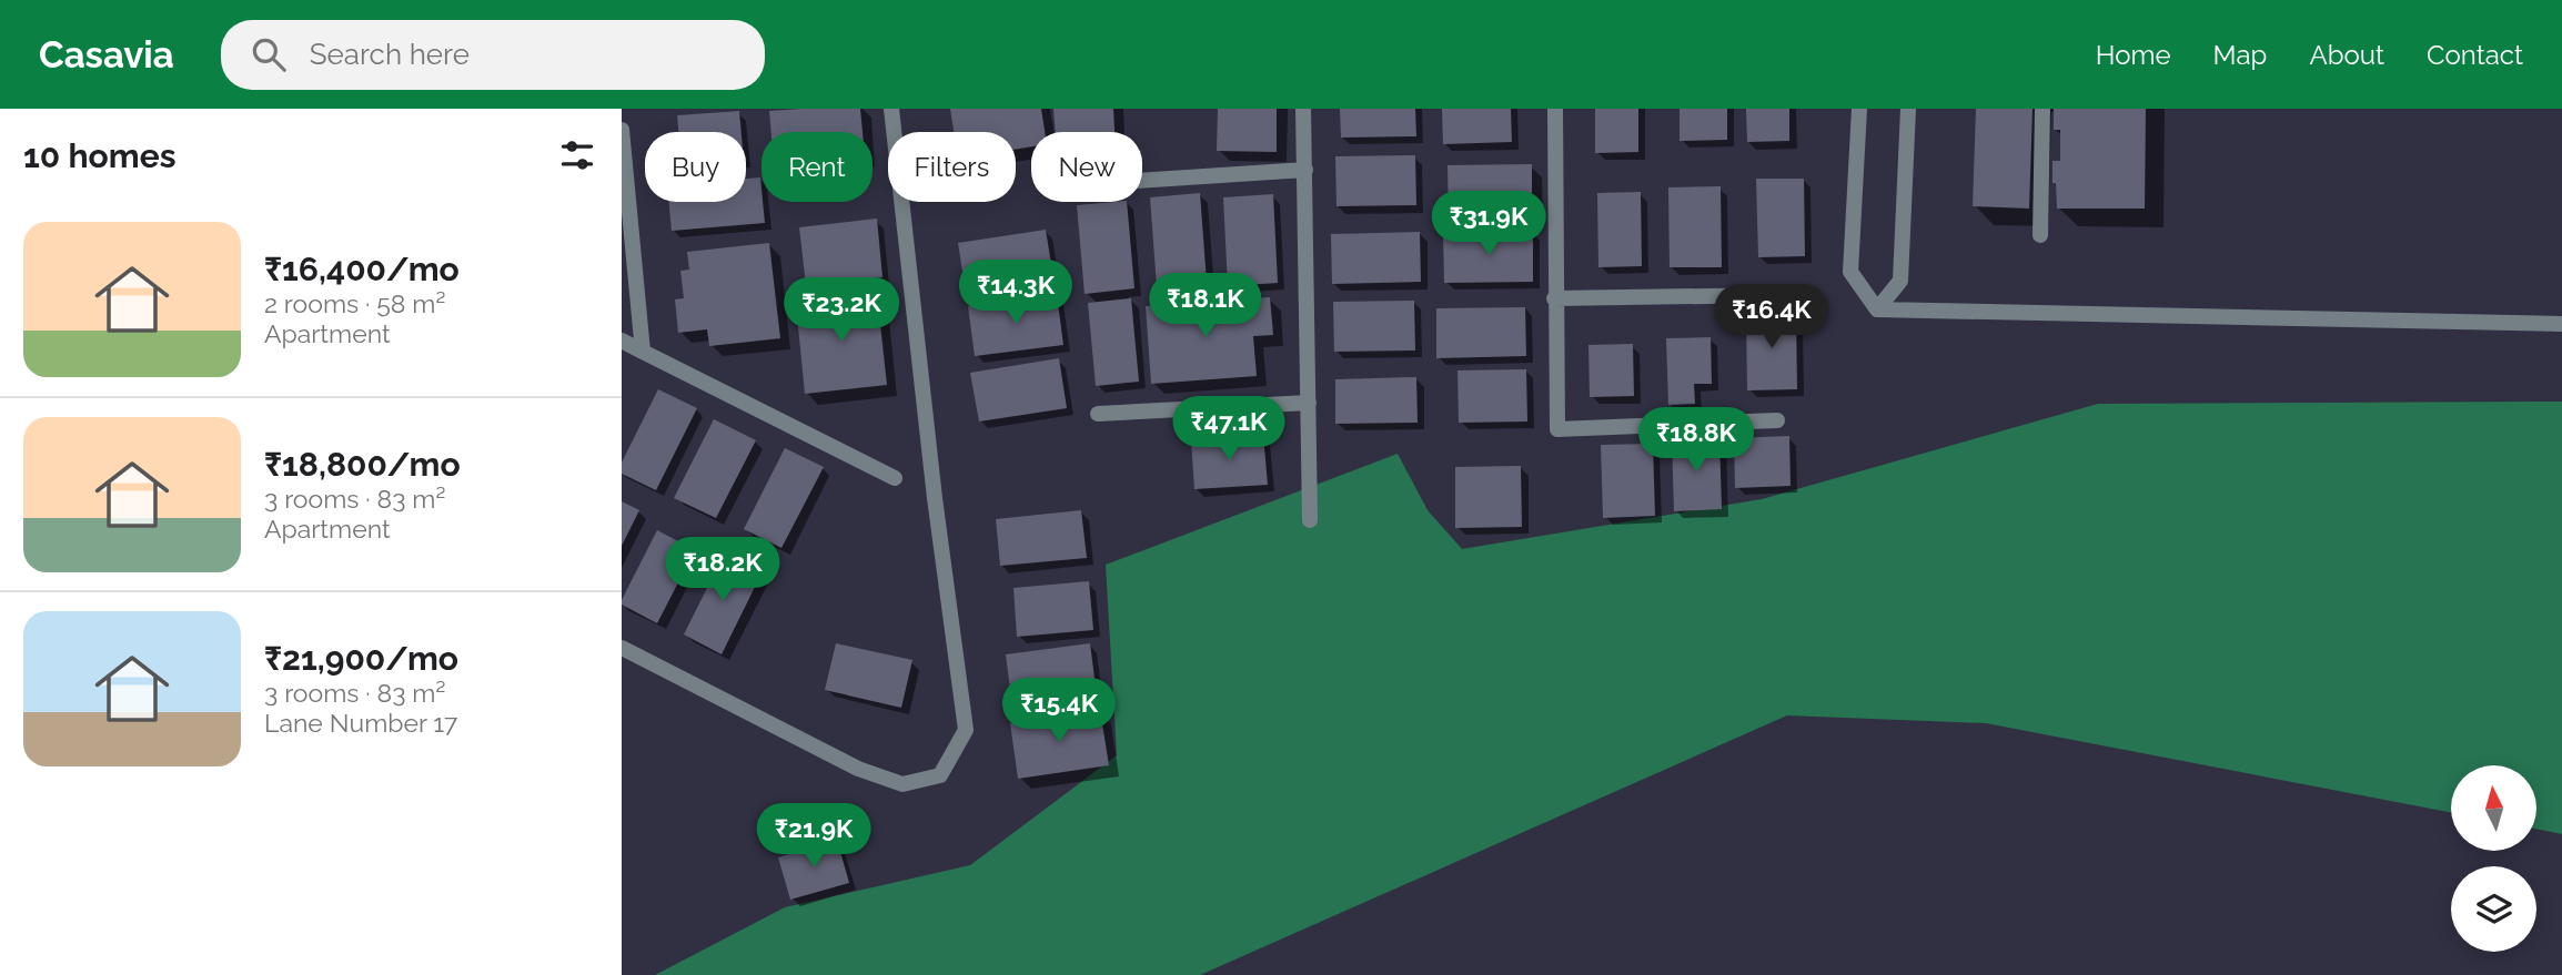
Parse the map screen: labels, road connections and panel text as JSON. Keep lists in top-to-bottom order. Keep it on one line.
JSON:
{"north":"top","page":{"header":"Casavia","search":"Search here","nav":["Home","Map","About","Contact"],"heading":"10 homes","chip":["Buy","Rent","Filters","New"],"price":["₹31.9K","₹14.3K","₹18.1K","₹23.2K","₹16.4K","₹47.1K","₹18.8K","₹18.2K","₹15.4K","₹21.9K"],"list":[{"name":"₹16,400/mo","note":"2 rooms · 58 m² · Apartment"},{"name":"₹18,800/mo","note":"3 rooms · 83 m² · Apartment"},{"name":"₹21,900/mo","note":"3 rooms · 83 m² · Lane Number 17"}]}}
